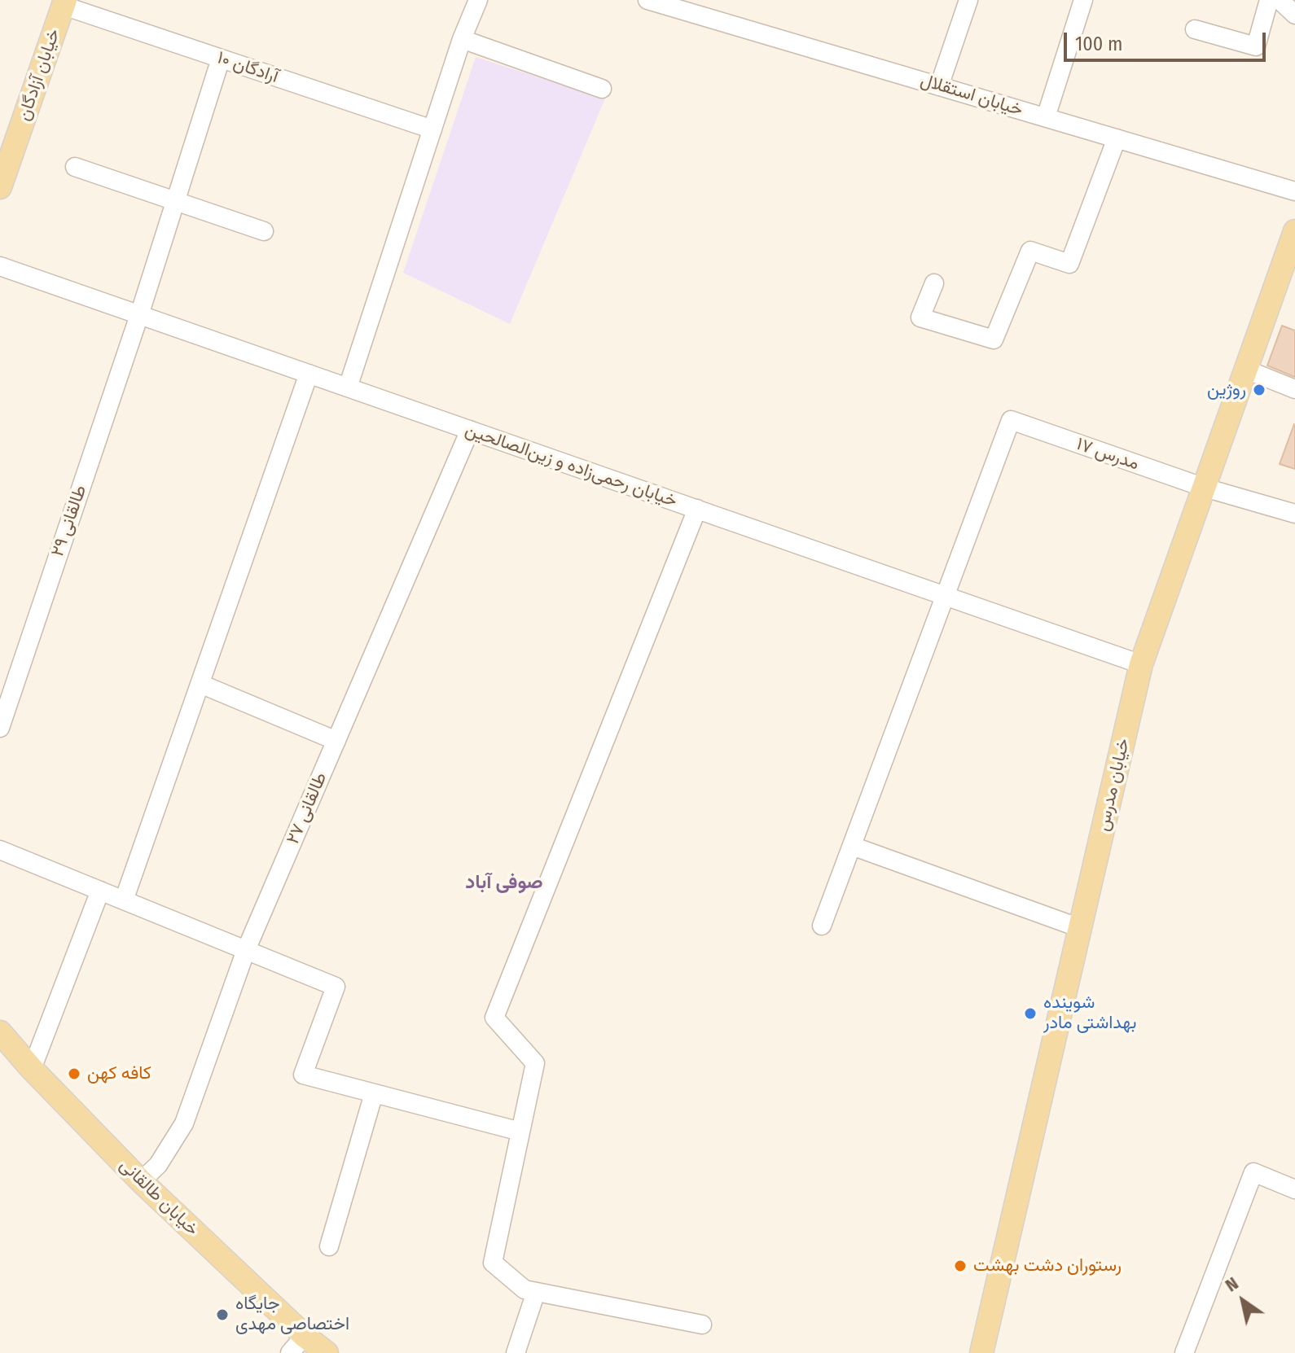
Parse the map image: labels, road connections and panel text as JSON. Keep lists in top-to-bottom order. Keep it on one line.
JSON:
{"streets":{"main road":["خیابان آزادگان","خیابان مدرس","خیابان طالقانی"],"street":["آرادگان ۱۰","خیابان استقلال","مدرس ۱۷","خیابان رحمی‌زاده و زین‌الصالحین","طالقانی ۲۹","طالقانی ۲۷"]},"crossings":[["آرادگان ۱۰","خیابان آزادگان"],["آرادگان ۱۰","طالقانی ۲۹"],["مدرس ۱۷","خیابان رحمی‌زاده و زین‌الصالحین"],["مدرس ۱۷","خیابان مدرس"],["خیابان رحمی‌زاده و زین‌الصالحین","طالقانی ۲۹"],["خیابان رحمی‌زاده و زین‌الصالحین","خیابان مدرس"],["خیابان رحمی‌زاده و زین‌الصالحین","طالقانی ۲۷"],["طالقانی ۲۷","خیابان طالقانی"]],"districts":["صوفی آباد"],"places":["روژین","شوینده بهداشتی مادر","کافه کهن","رستوران دشت بهشت","جایگاه اختصاصی مهدی"],"scale_bar":"100 m","north":"top left"}
